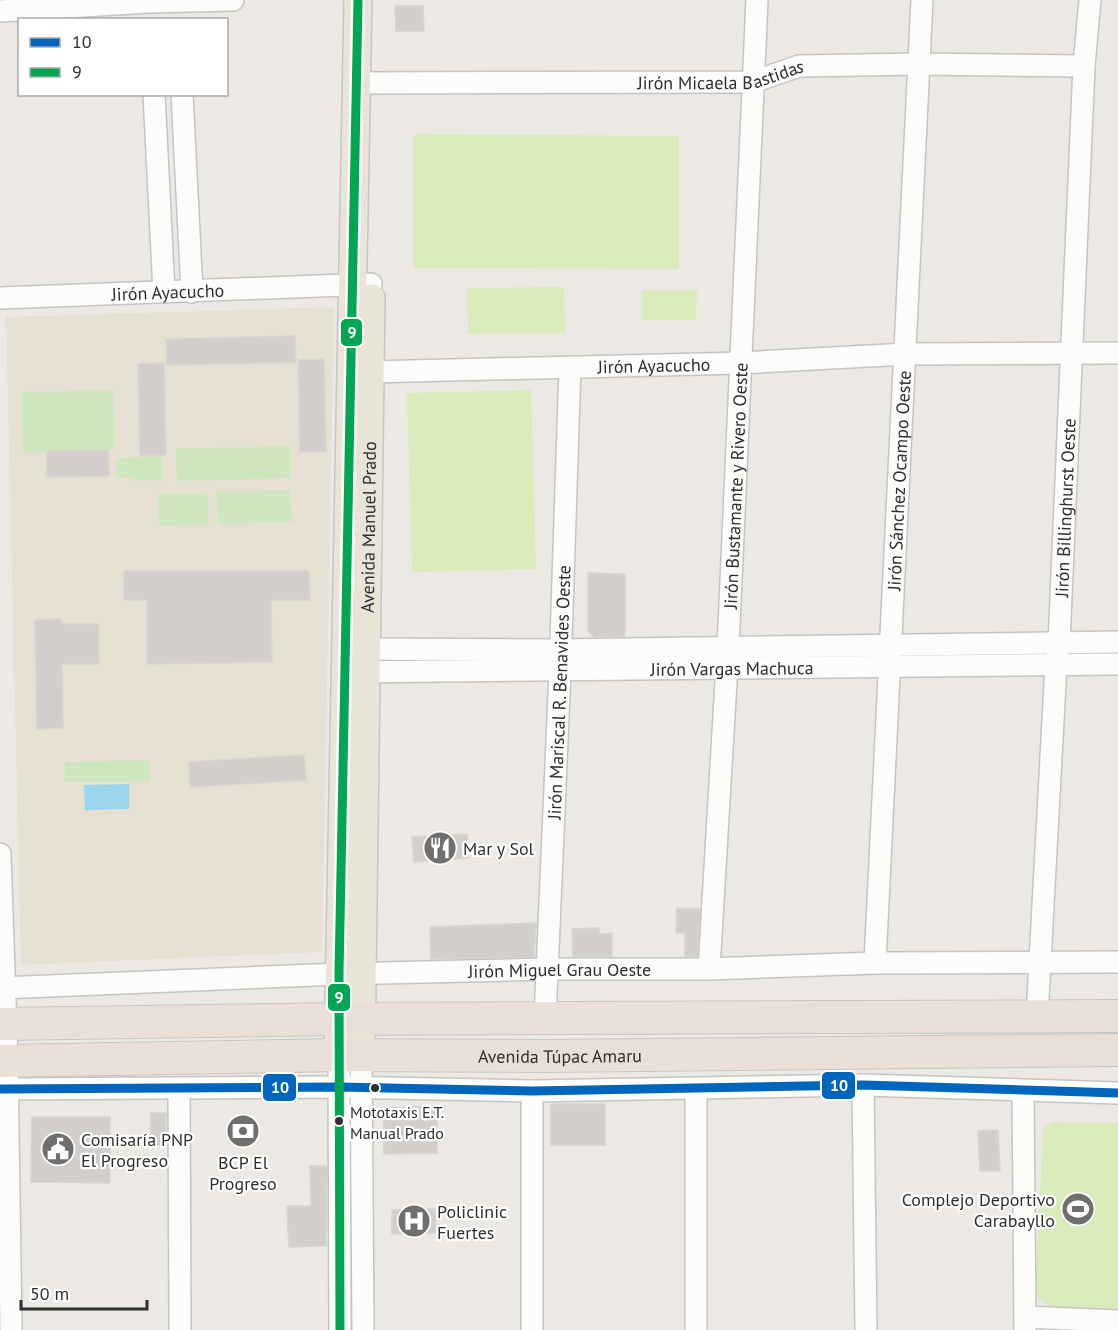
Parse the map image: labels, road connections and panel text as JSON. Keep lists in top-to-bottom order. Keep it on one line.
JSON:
{"streets":{"highway":["Avenida Túpac Amaru"],"main road":["Avenida Manuel Prado"],"street":["Jirón Micaela Bastidas","Jirón Ayacucho","Jirón Sánchez Ocampo Oeste","Jirón Bustamante y Rivero Oeste","Jirón Billinghurst Oeste","Jirón Vargas Machuca","Jirón Mariscal R. Benavides Oeste","Jirón Miguel Grau Oeste"]},"crossings":[["Jirón Micaela Bastidas","Jirón Sánchez Ocampo Oeste"],["Jirón Micaela Bastidas","Jirón Bustamante y Rivero Oeste"],["Jirón Micaela Bastidas","Jirón Billinghurst Oeste"],["Jirón Micaela Bastidas","Avenida Manuel Prado"],["Jirón Ayacucho","Jirón Sánchez Ocampo Oeste"],["Jirón Ayacucho","Jirón Bustamante y Rivero Oeste"],["Jirón Ayacucho","Jirón Billinghurst Oeste"],["Jirón Ayacucho","Avenida Manuel Prado"],["Jirón Ayacucho","Jirón Mariscal R. Benavides Oeste"],["Jirón Sánchez Ocampo Oeste","Jirón Vargas Machuca"],["Jirón Sánchez Ocampo Oeste","Jirón Miguel Grau Oeste"],["Jirón Bustamante y Rivero Oeste","Jirón Vargas Machuca"],["Jirón Bustamante y Rivero Oeste","Jirón Miguel Grau Oeste"],["Jirón Billinghurst Oeste","Jirón Vargas Machuca"],["Jirón Billinghurst Oeste","Jirón Miguel Grau Oeste"],["Jirón Billinghurst Oeste","Avenida Túpac Amaru"],["Avenida Manuel Prado","Jirón Vargas Machuca"],["Avenida Manuel Prado","Jirón Miguel Grau Oeste"],["Avenida Manuel Prado","Avenida Túpac Amaru"],["Jirón Vargas Machuca","Jirón Mariscal R. Benavides Oeste"],["Jirón Mariscal R. Benavides Oeste","Jirón Miguel Grau Oeste"],["Jirón Mariscal R. Benavides Oeste","Avenida Túpac Amaru"]],"places":{"restaurant":["Mar y Sol"],"other":["Mototaxis E.T. Manual Prado"],"bank":["BCP El Progreso"],"public building":["Comisaría PNP El Progreso"],"sports":["Complejo Deportivo Carabayllo"],"hospital":["Policlinic Fuertes"]},"lines":["transit line 9","transit line 10"],"legend":["10","9"],"scale_bar":"50 m"}
